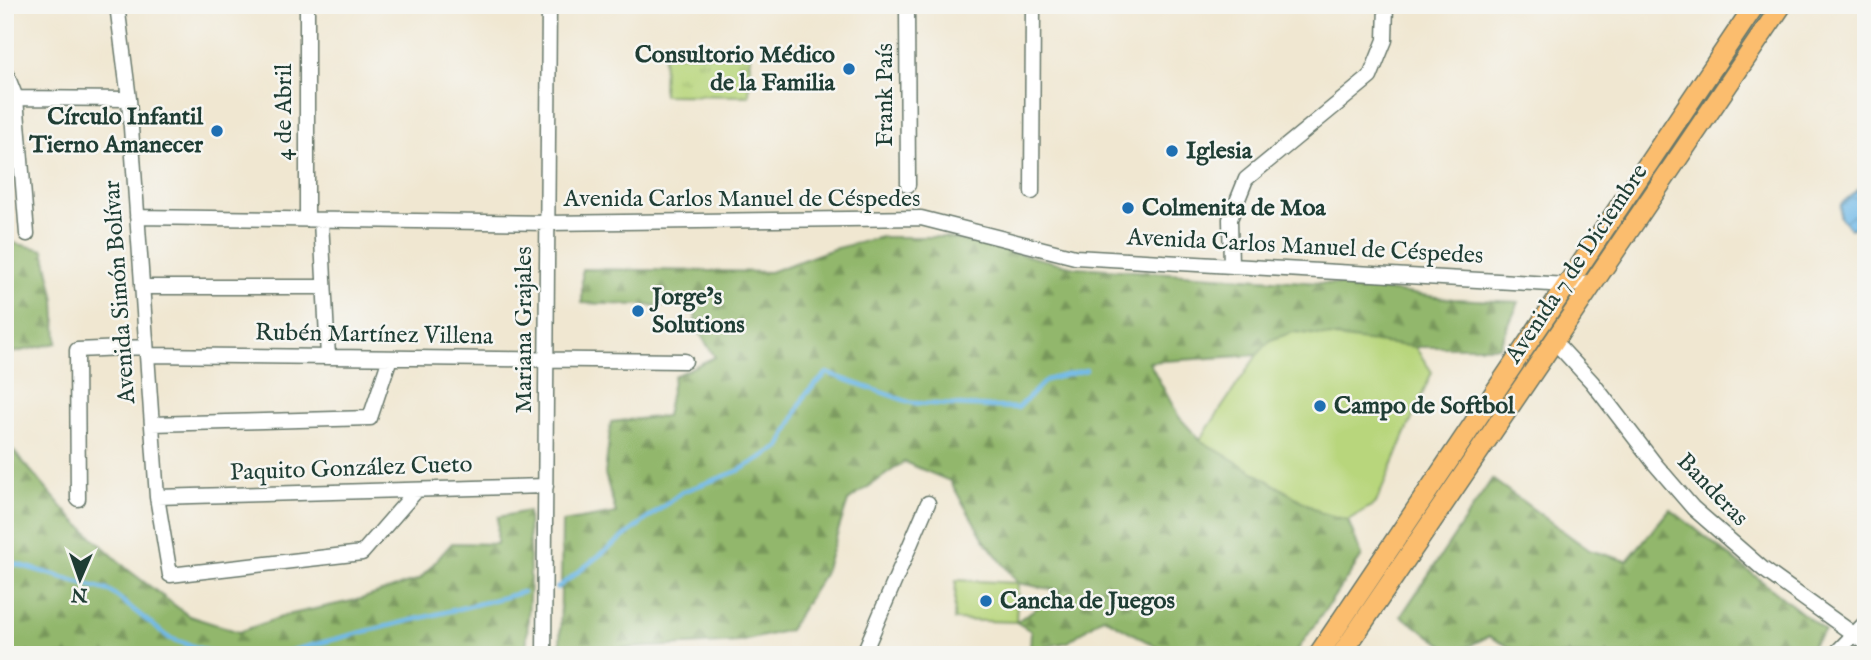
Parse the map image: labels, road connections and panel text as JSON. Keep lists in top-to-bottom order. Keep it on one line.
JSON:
{"streets":{"main road":["Avenida 7 de Diciembre"],"street":["Frank País","4 de Abril","Avenida Carlos Manuel de Céspedes","Avenida Simón Bolívar","Mariana Grajales","Rubén Martínez Villena","Paquito González Cueto","Banderas"]},"crossings":[["4 de Abril","Avenida Carlos Manuel de Céspedes"],["4 de Abril","Rubén Martínez Villena"],["Avenida Carlos Manuel de Céspedes","Avenida 7 de Diciembre"],["Avenida Carlos Manuel de Céspedes","Avenida Simón Bolívar"],["Avenida Carlos Manuel de Céspedes","Mariana Grajales"],["Avenida 7 de Diciembre","Banderas"],["Avenida Simón Bolívar","Rubén Martínez Villena"],["Avenida Simón Bolívar","Paquito González Cueto"],["Mariana Grajales","Rubén Martínez Villena"],["Mariana Grajales","Paquito González Cueto"]],"places":["Consultorio Médico de la Familia","Círculo Infantil Tierno Amanecer","Iglesia","Colmenita de Moa","Jorge’s Solutions","Campo de Softbol","Cancha de Juegos"],"north":"bottom"}
